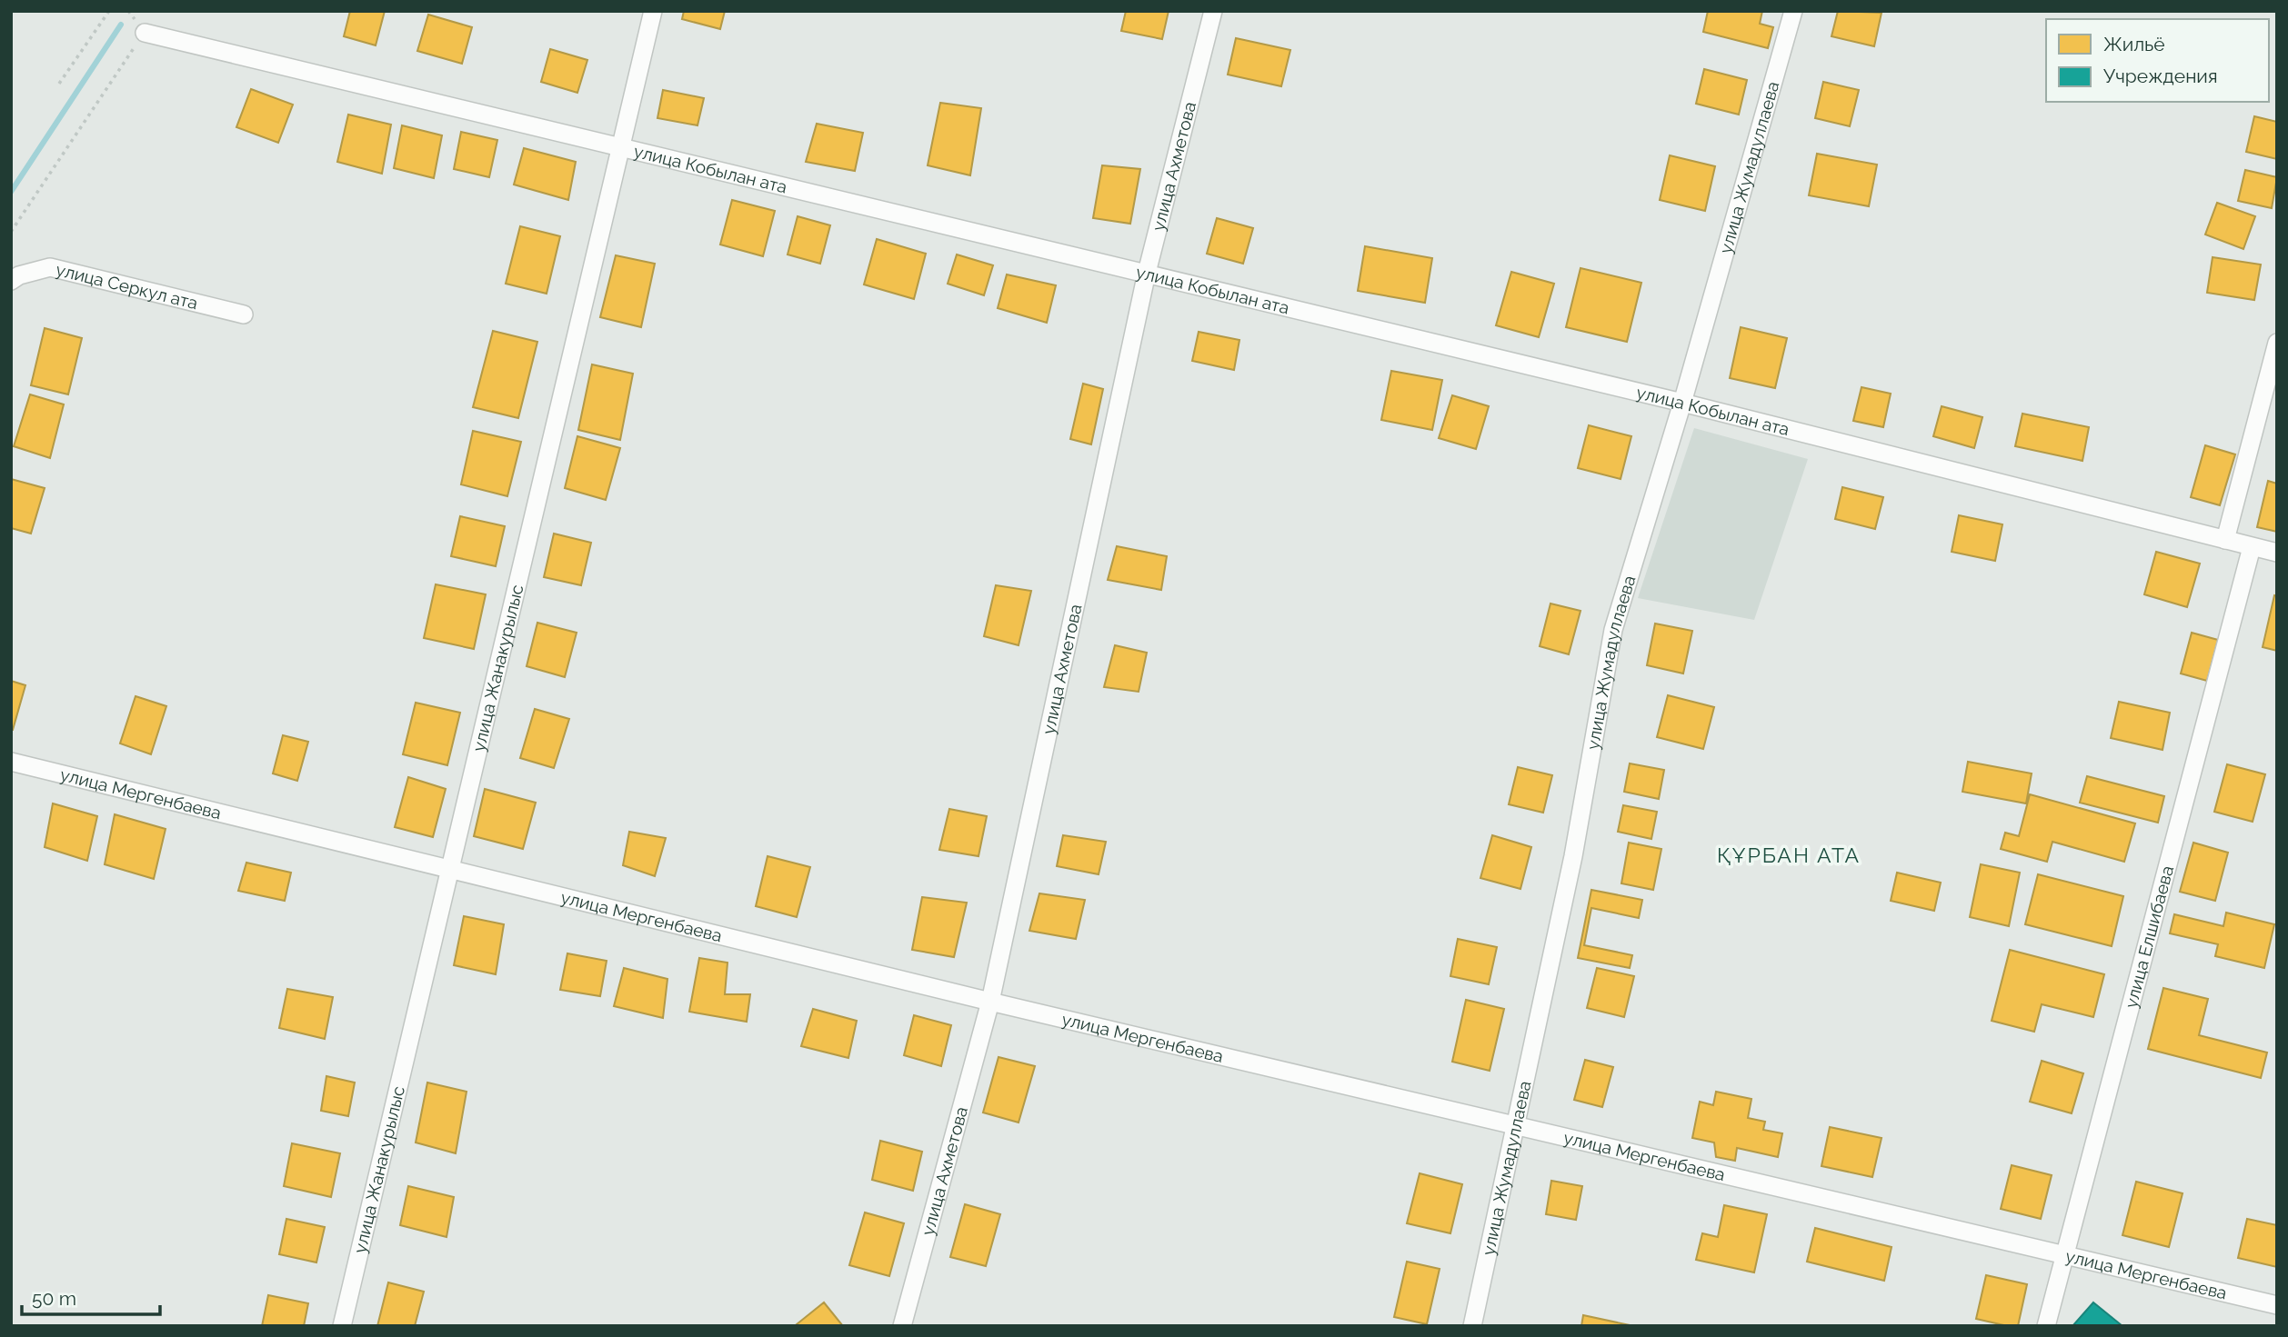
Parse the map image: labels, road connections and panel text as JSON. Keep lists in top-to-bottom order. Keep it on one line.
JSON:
{"streets":{"street":["улица Ахметова","улица Жумадуллаева","улица Кобылан ата","улица Серкул ата","улица Жанакурылыс","улица Мергенбаева","улица Елшибаева"]},"crossings":[["улица Ахметова","улица Кобылан ата"],["улица Ахметова","улица Мергенбаева"],["улица Жумадуллаева","улица Кобылан ата"],["улица Жумадуллаева","улица Мергенбаева"],["улица Кобылан ата","улица Жанакурылыс"],["улица Кобылан ата","улица Елшибаева"],["улица Жанакурылыс","улица Мергенбаева"],["улица Мергенбаева","улица Елшибаева"]],"districts":["ҚҰРБАН АТА"],"legend":["Жильё","Учреждения"],"scale_bar":"50 m"}
